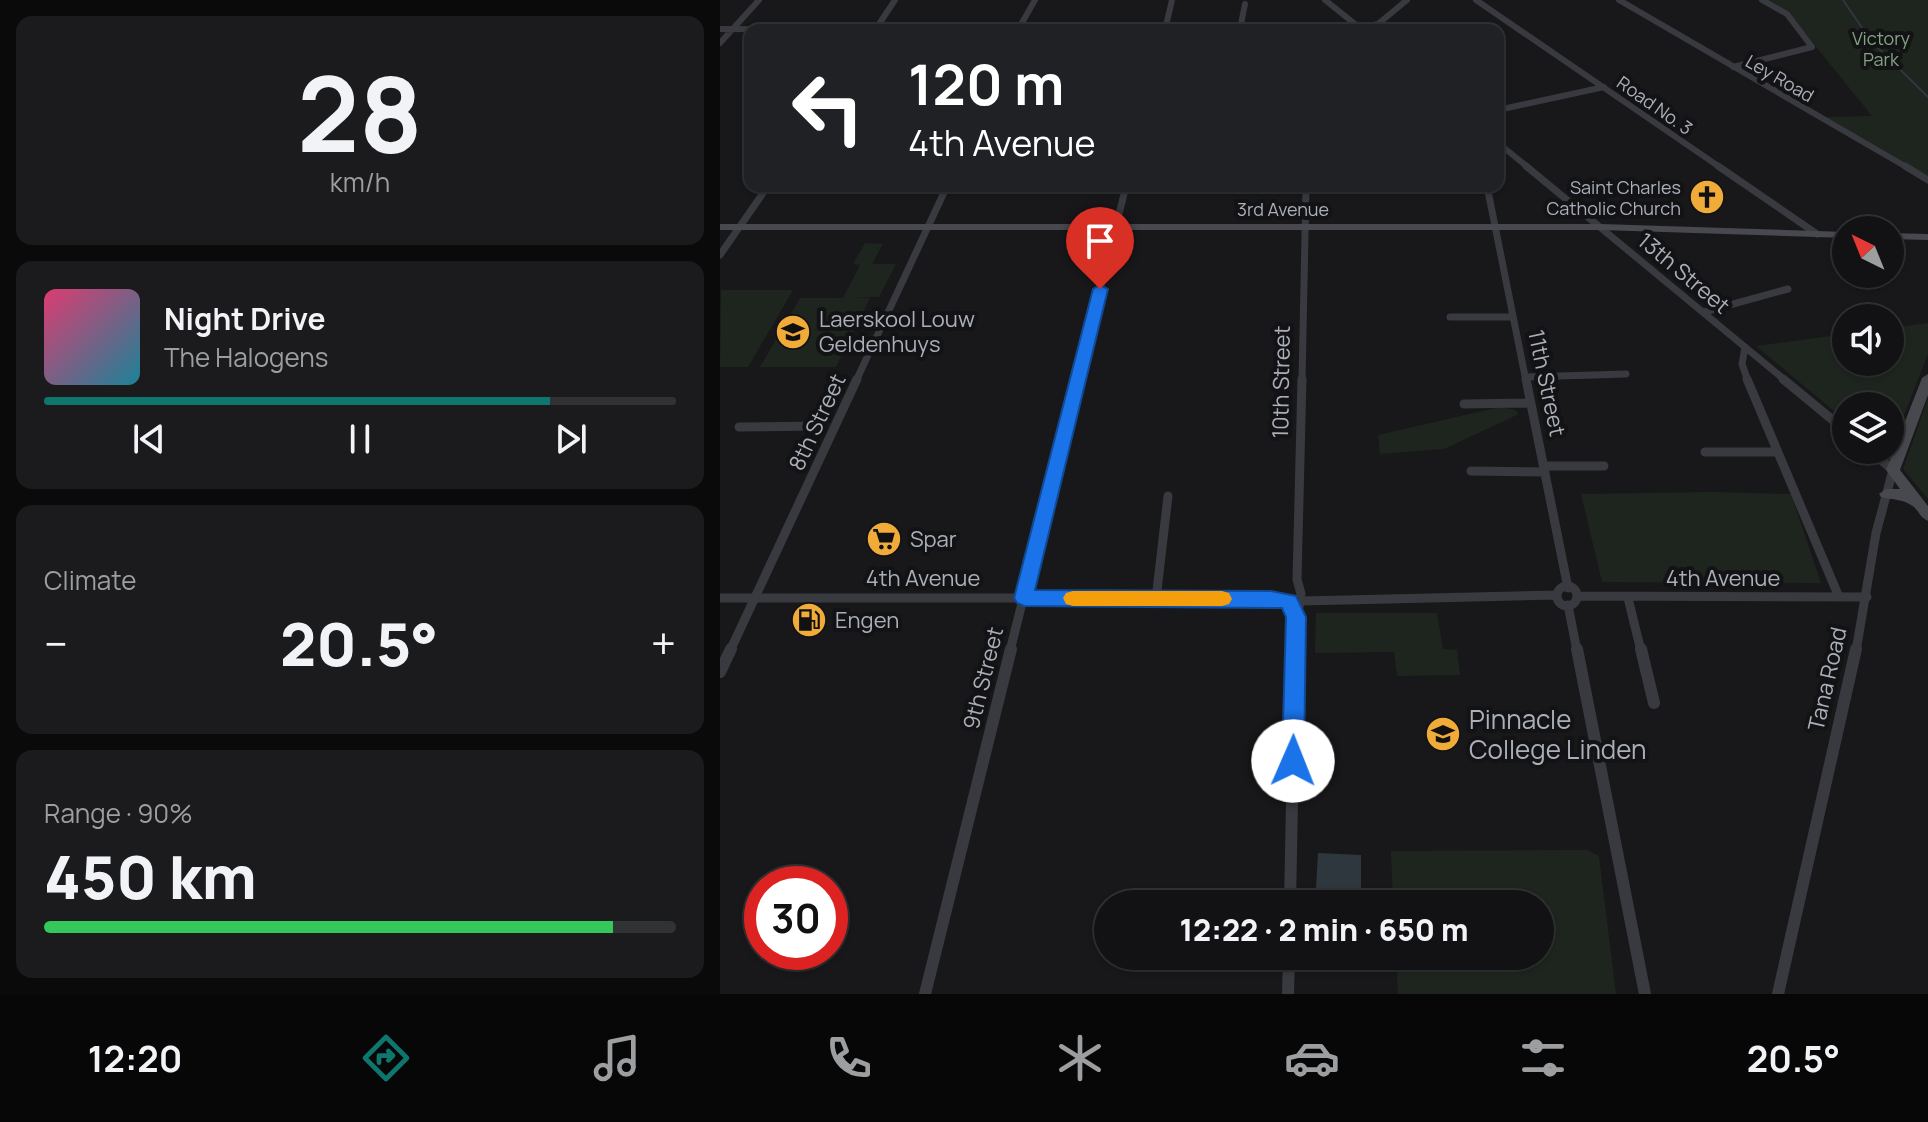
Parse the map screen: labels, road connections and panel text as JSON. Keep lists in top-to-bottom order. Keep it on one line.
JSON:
{"streets":{"main road":["3rd Avenue","Tana Road"],"street":["Ley Road","Road No. 3","13th Street","10th Street","11th Street","8th Street","4th Avenue","9th Street"]},"crossings":[["Road No. 3","3rd Avenue"],["3rd Avenue","13th Street"],["3rd Avenue","10th Street"],["3rd Avenue","11th Street"],["3rd Avenue","8th Street"],["3rd Avenue","9th Street"],["10th Street","4th Avenue"],["11th Street","4th Avenue"],["8th Street","4th Avenue"],["4th Avenue","9th Street"],["4th Avenue","Tana Road"]],"parks":["Victory Park"],"places":{"church":["Saint Charles Catholic Church"],"school or university":["Laerskool Louw Geldenhuys","Pinnacle College Linden"],"supermarket":["Spar"],"fuel station":["Engen"]},"north":"top left","page":{"tile":[["28","km/h"],"Climate",["Range · 90%","450 km"]],"turn":["120 m","4th Avenue"],"song":["Night Drive","The Halogens"],"heat":["−","20.5°","+"],"limit":"30","trip":"12:22 · 2 min · 650 m","tabs":["12:20","20.5°"]}}
